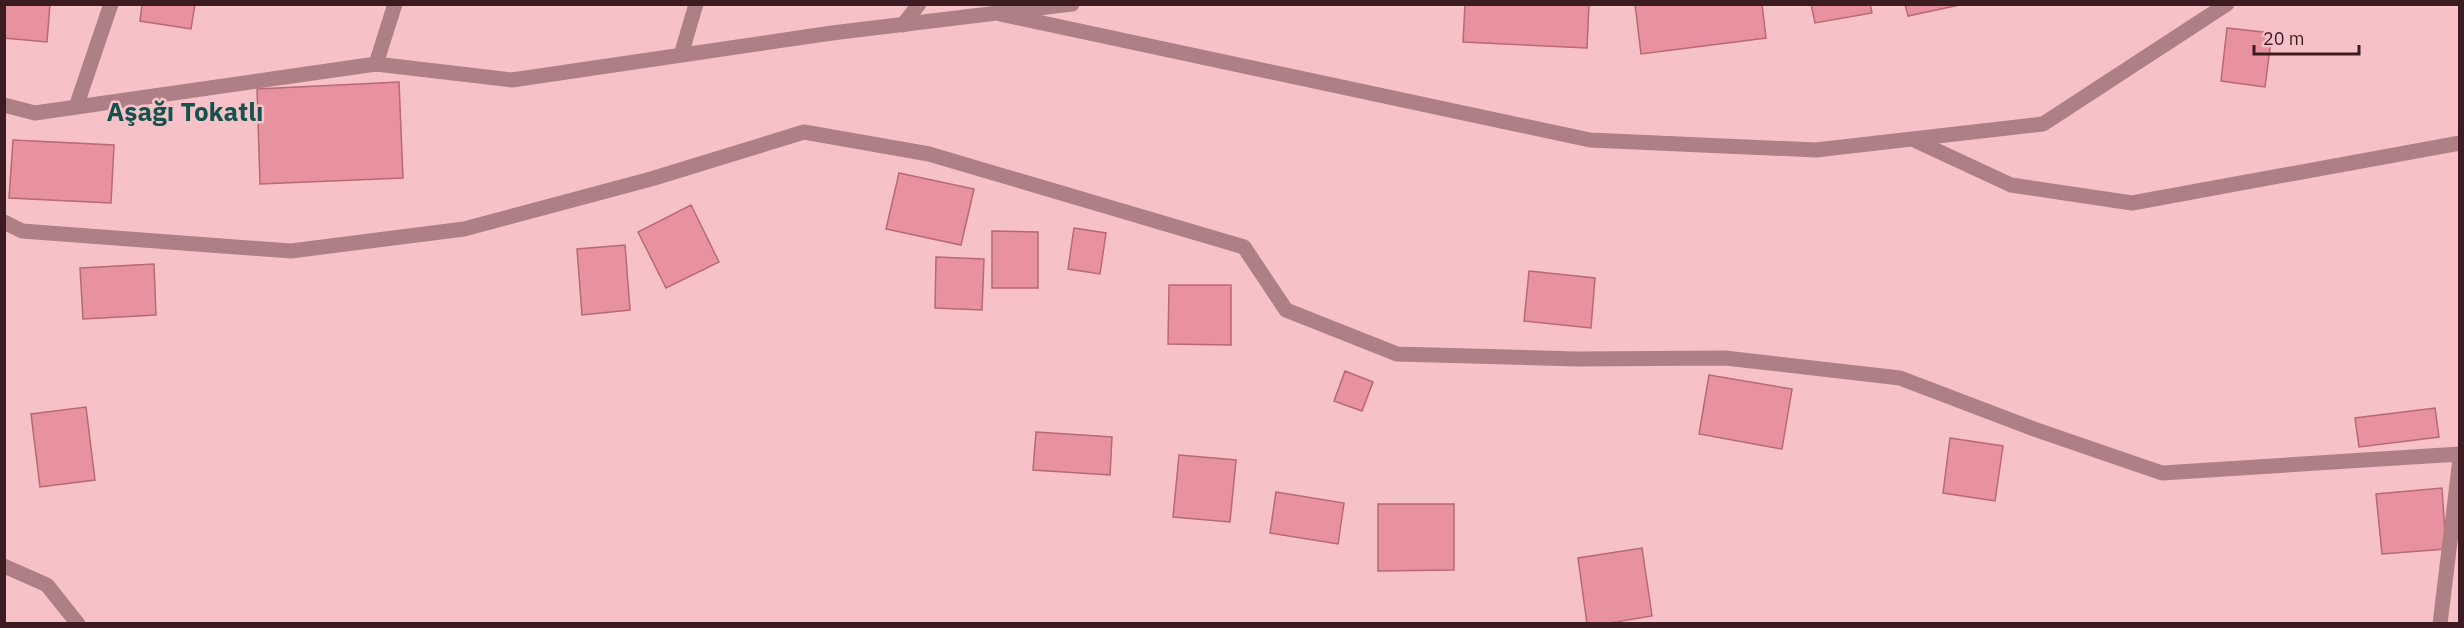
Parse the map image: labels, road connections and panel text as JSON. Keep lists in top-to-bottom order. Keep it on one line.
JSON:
{"districts":["Aşağı Tokatlı"],"scale_bar":"20 m"}
